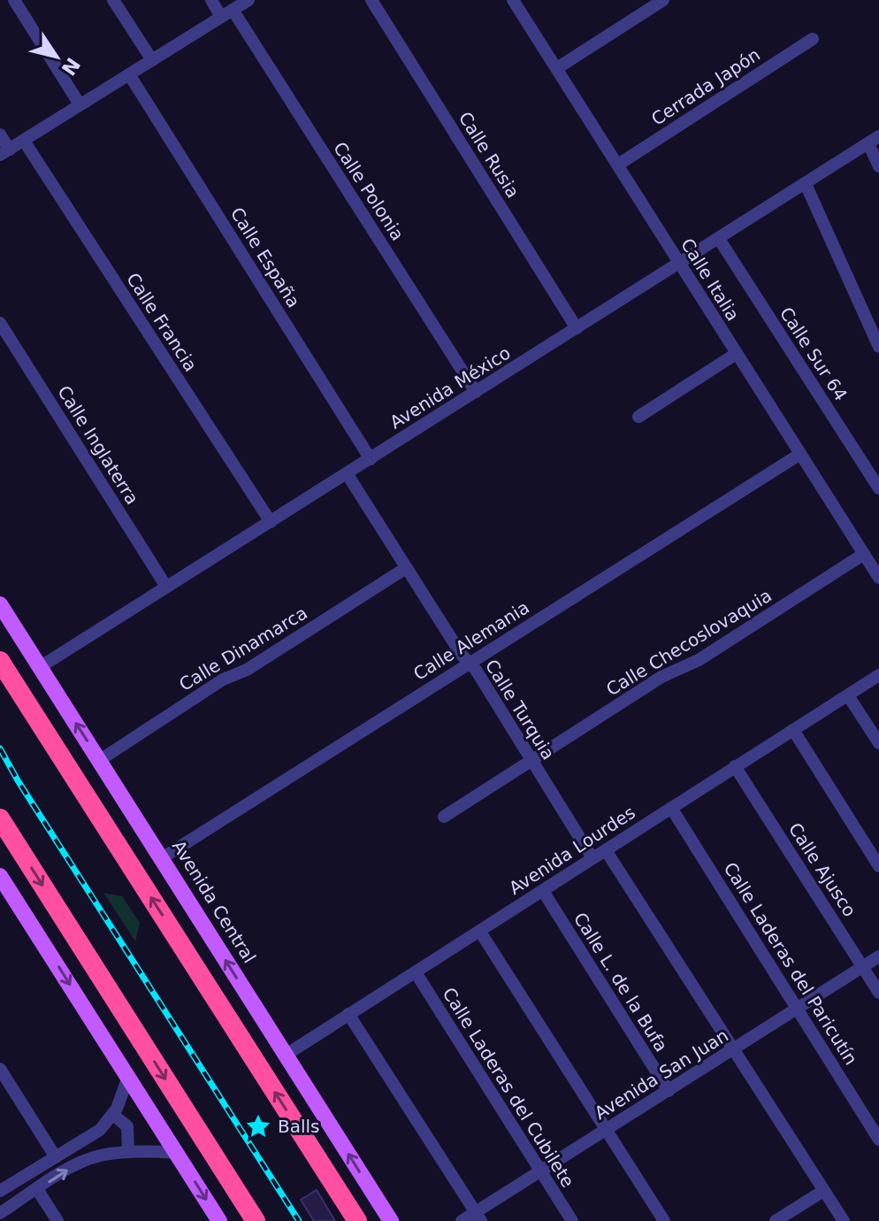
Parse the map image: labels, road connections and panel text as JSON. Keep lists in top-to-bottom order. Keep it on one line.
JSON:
{"streets":{"main road":["Avenida Central"],"street":["Cerrada Japón","Calle Rusia","Calle Polonia","Calle España","Calle Italia","Calle Francia","Calle Sur 64","Avenida México","Calle Inglaterra","Calle Alemania","Calle Checoslovaquia","Calle Dinamarca","Calle Turquia","Avenida Lourdes","Calle Ajusco","Calle Laderas del Paricutín","Calle L. de la Bufa","Avenida San Juan","Calle Laderas del Cubilete"]},"crossings":[["Cerrada Japón","Calle Italia"],["Calle Rusia","Avenida México"],["Calle Polonia","Avenida México"],["Calle España","Avenida México"],["Calle Italia","Avenida México"],["Calle Italia","Calle Alemania"],["Calle Italia","Calle Checoslovaquia"],["Calle Francia","Avenida México"],["Calle Sur 64","Avenida México"],["Avenida México","Calle Inglaterra"],["Avenida México","Calle Turquia"],["Avenida México","Avenida Central"],["Calle Alemania","Calle Turquia"],["Calle Alemania","Avenida Central"],["Calle Checoslovaquia","Calle Turquia"],["Calle Dinamarca","Calle Turquia"],["Calle Dinamarca","Avenida Central"],["Calle Turquia","Avenida Lourdes"],["Avenida Lourdes","Calle Ajusco"],["Avenida Lourdes","Avenida Central"],["Avenida Lourdes","Calle Laderas del Paricutín"],["Avenida Lourdes","Calle L. de la Bufa"],["Avenida Lourdes","Calle Laderas del Cubilete"],["Calle Ajusco","Avenida San Juan"],["Calle Laderas del Paricutín","Avenida San Juan"],["Calle L. de la Bufa","Avenida San Juan"],["Avenida San Juan","Calle Laderas del Cubilete"]],"one_way":["Avenida Central"],"places":{"place":["Balls"]},"north":"bottom right"}
